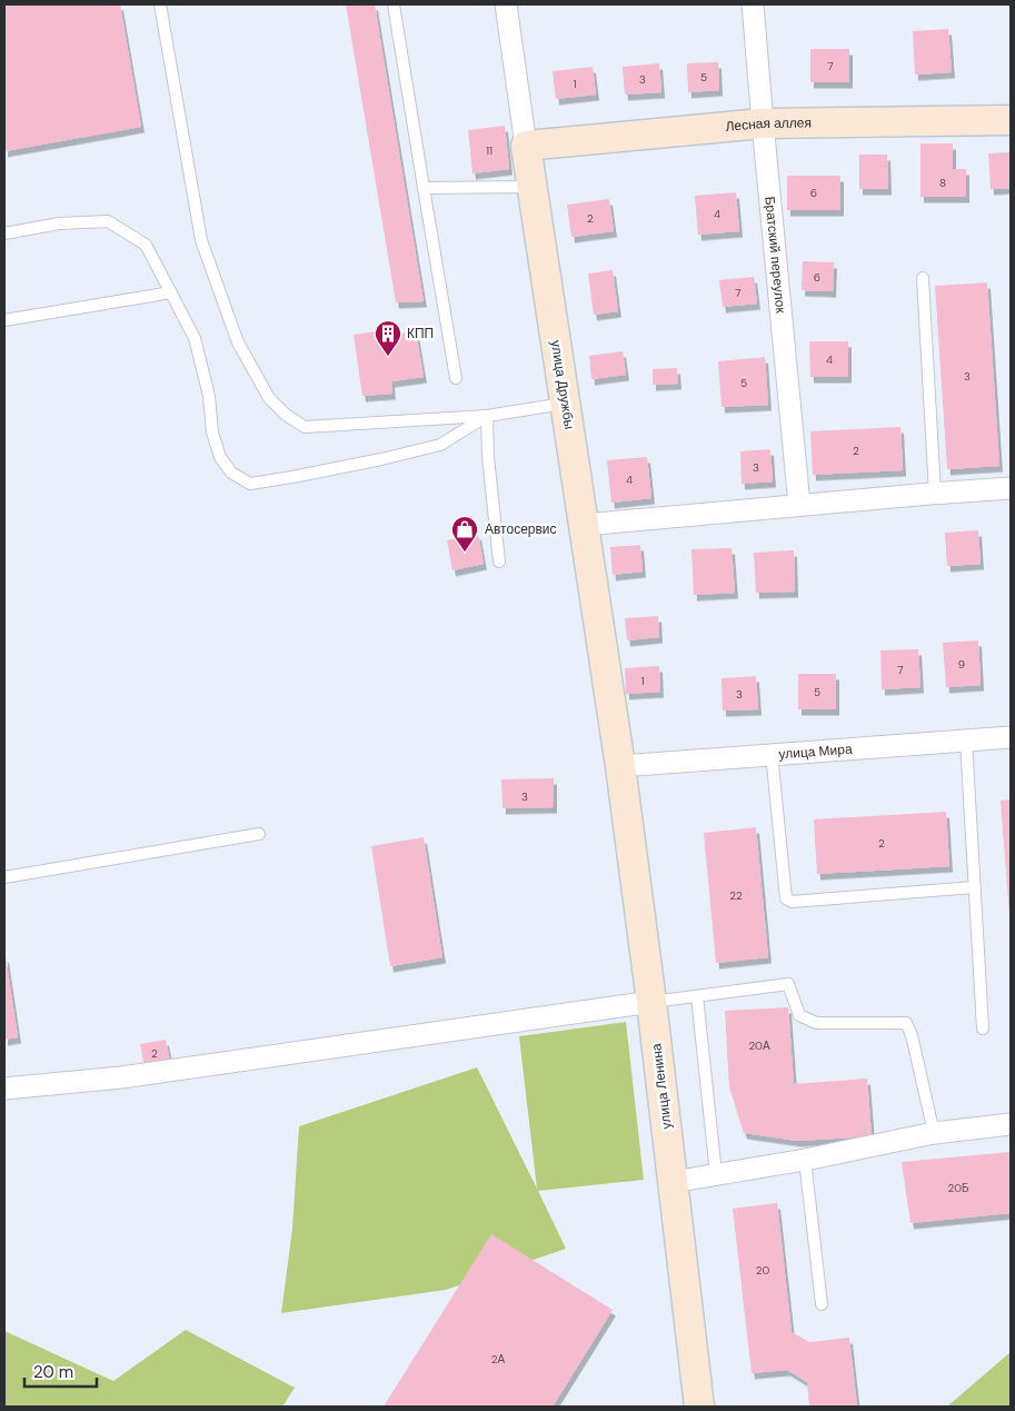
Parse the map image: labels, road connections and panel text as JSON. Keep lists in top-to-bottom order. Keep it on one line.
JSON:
{"streets":{"street":["Лесная аллея","Братский переулок","улица Дружбы","улица Мира","улица Ленина"]},"crossings":[["Лесная аллея","Братский переулок"],["Лесная аллея","улица Дружбы"],["улица Дружбы","улица Мира"],["улица Дружбы","улица Ленина"],["улица Мира","улица Ленина"]],"places":{"building":["КПП"],"shop":["Автосервис"]},"house_numbers":["7","5","3","1","11","8","6","4","2","6","7","4","3","5","2","3","4","9","7","1","5","3","3","2","22","20А","2","20Б","20","2А"],"scale_bar":"20 m"}
